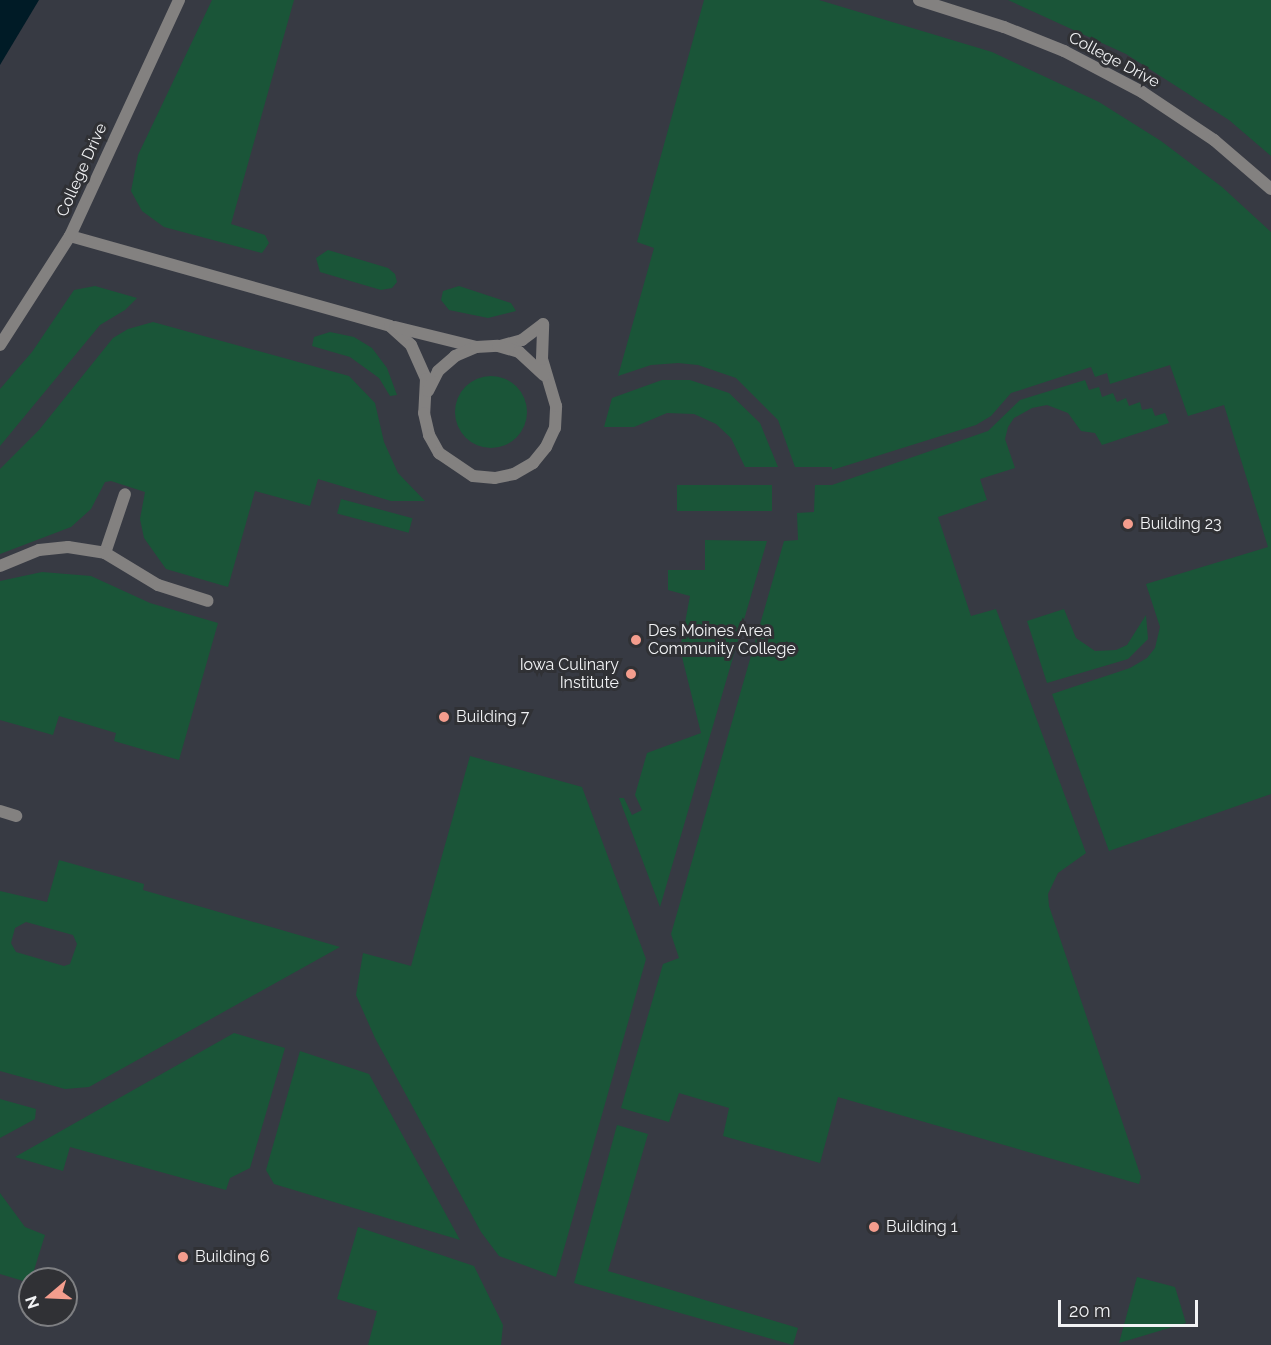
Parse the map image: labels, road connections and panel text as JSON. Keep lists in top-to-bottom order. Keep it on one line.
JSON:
{"streets":{"street":["College Drive"]},"places":["Building 23","Des Moines Area Community College","Iowa Culinary Institute","Building 7","Building 1","Building 6"],"scale_bar":"20 m","north":"left"}
